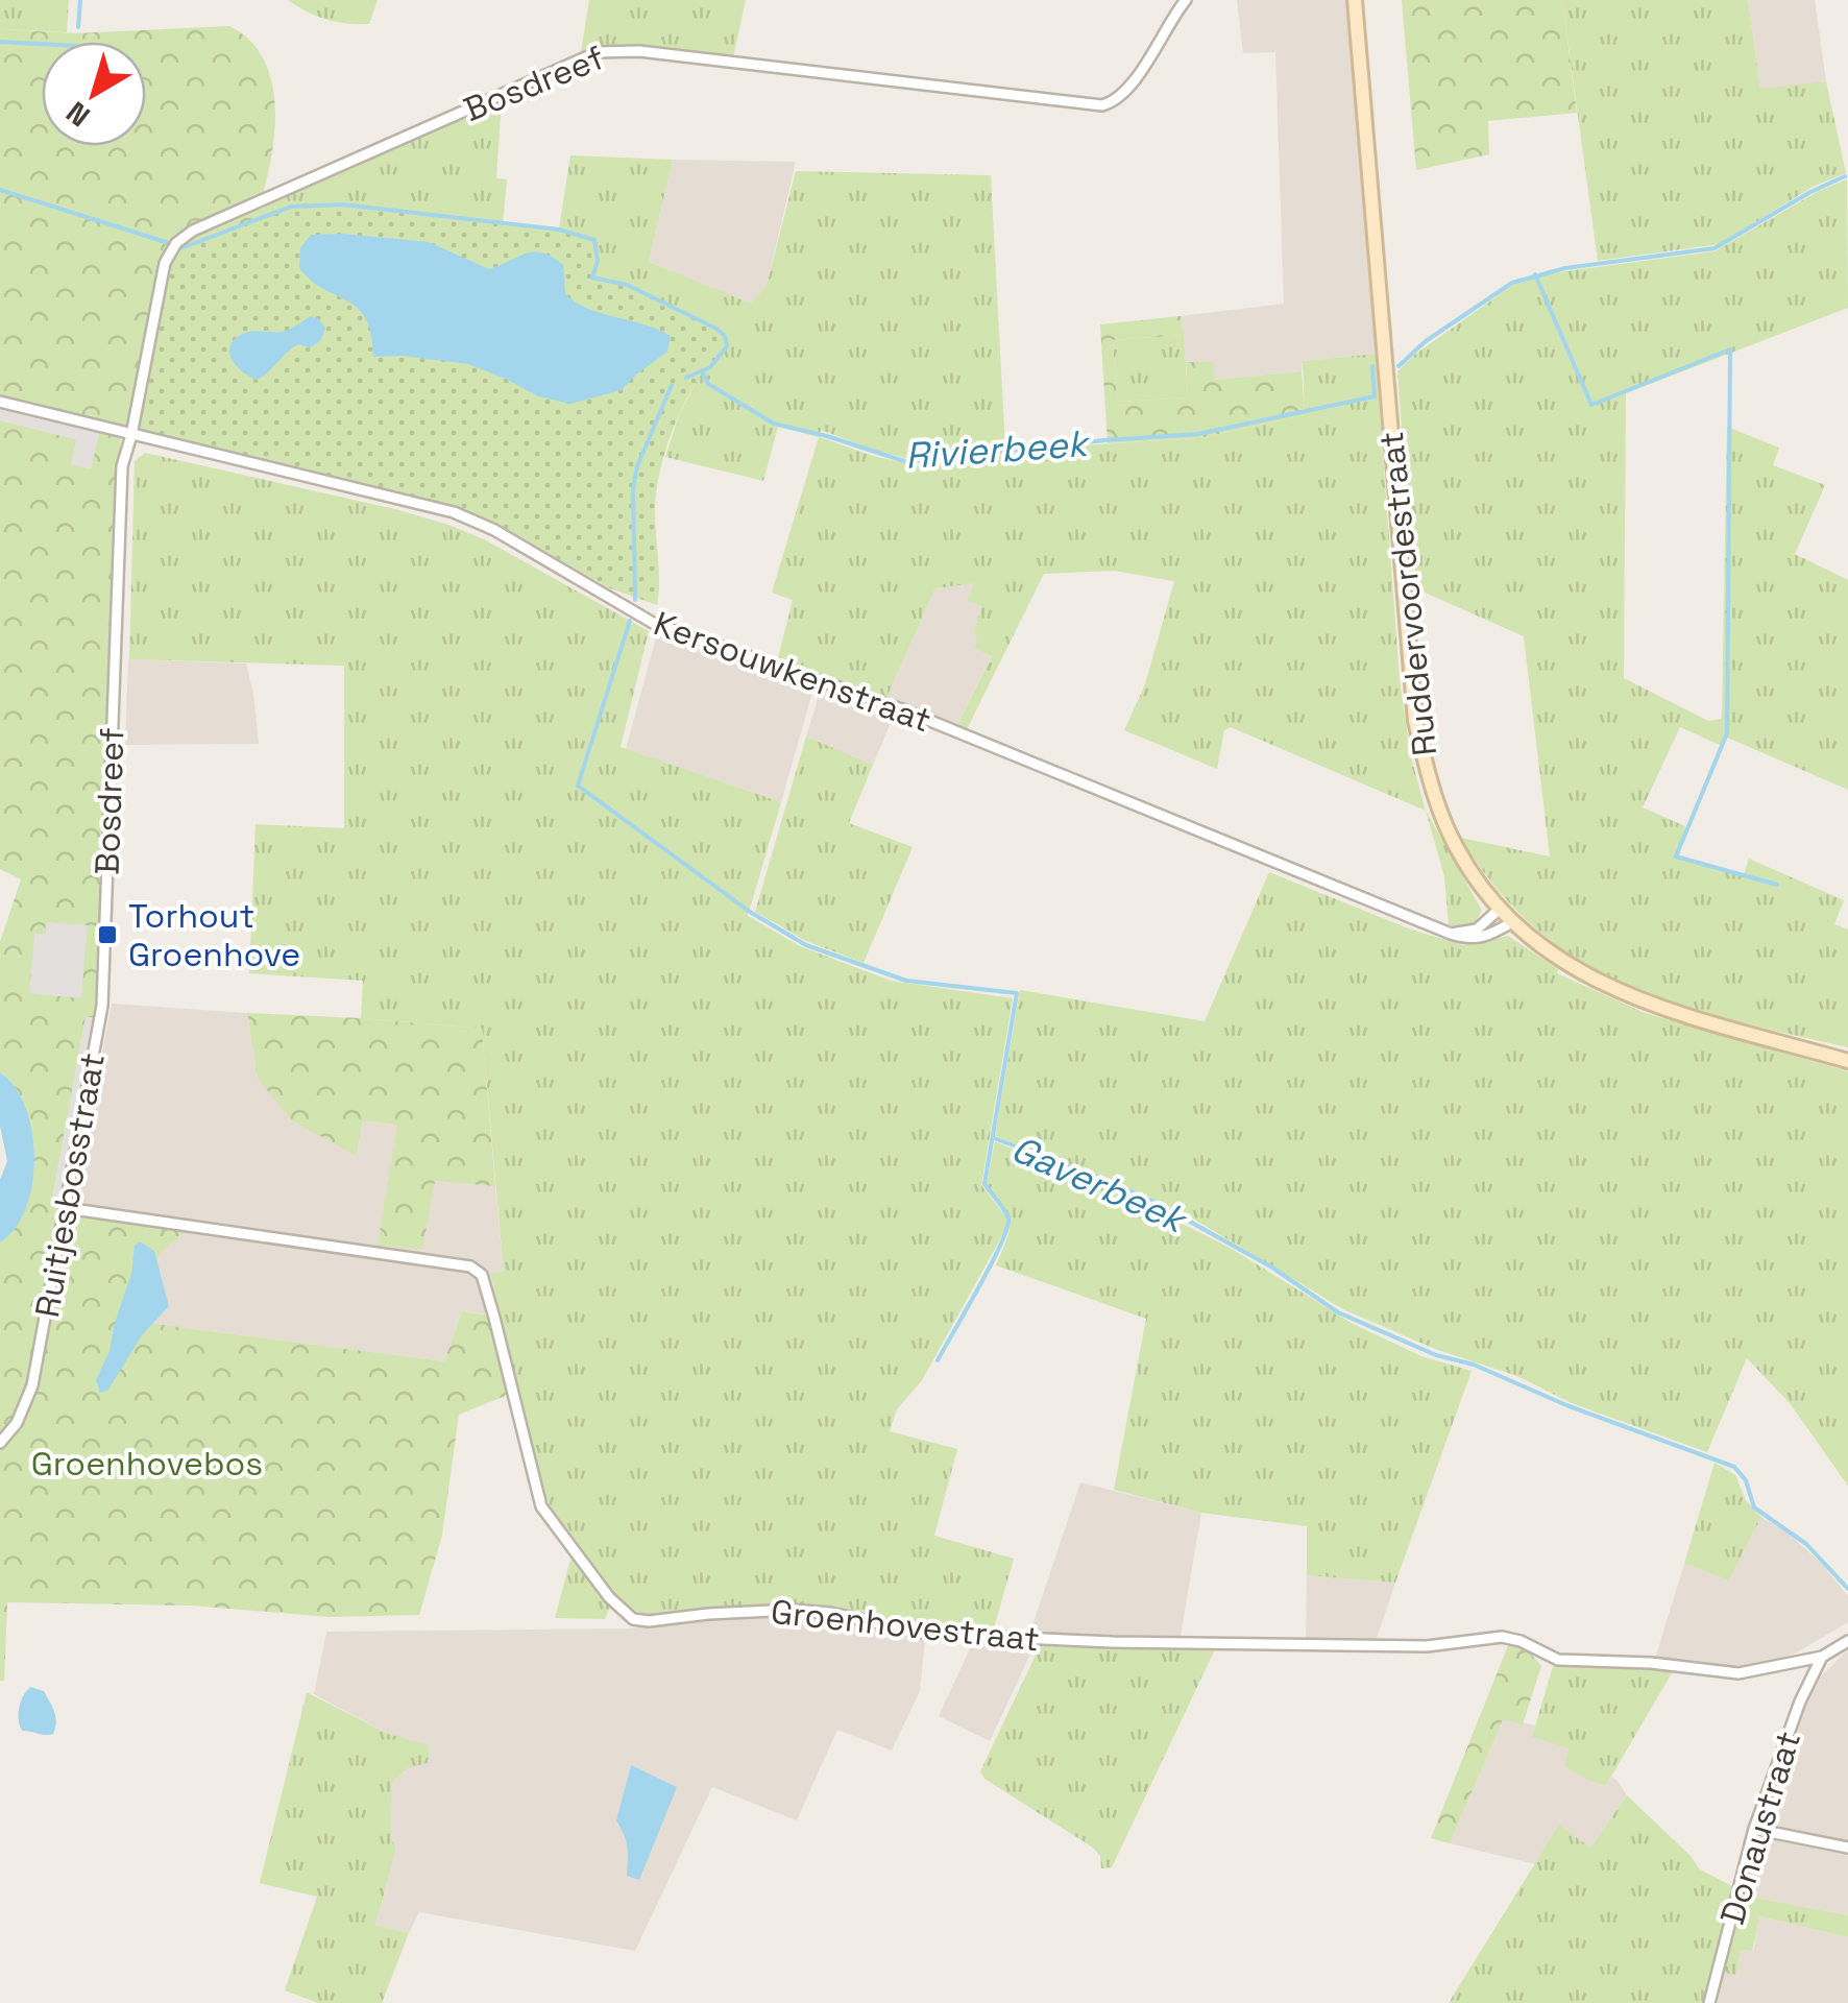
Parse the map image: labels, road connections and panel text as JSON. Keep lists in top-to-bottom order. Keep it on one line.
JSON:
{"streets":{"street":["Bosdreef","Ruddervoordestraat","Kersouwkenstraat","Ruitjesbosstraat","Groenhovestraat","Donaustraat"]},"crossings":[["Bosdreef","Kersouwkenstraat"],["Bosdreef","Ruitjesbosstraat"],["Ruitjesbosstraat","Groenhovestraat"],["Groenhovestraat","Donaustraat"]],"water":["Rivierbeek","Gaverbeek"],"parks":["Groenhovebos"],"places":{"transit":["Torhout Groenhove"]},"north":"bottom left"}
